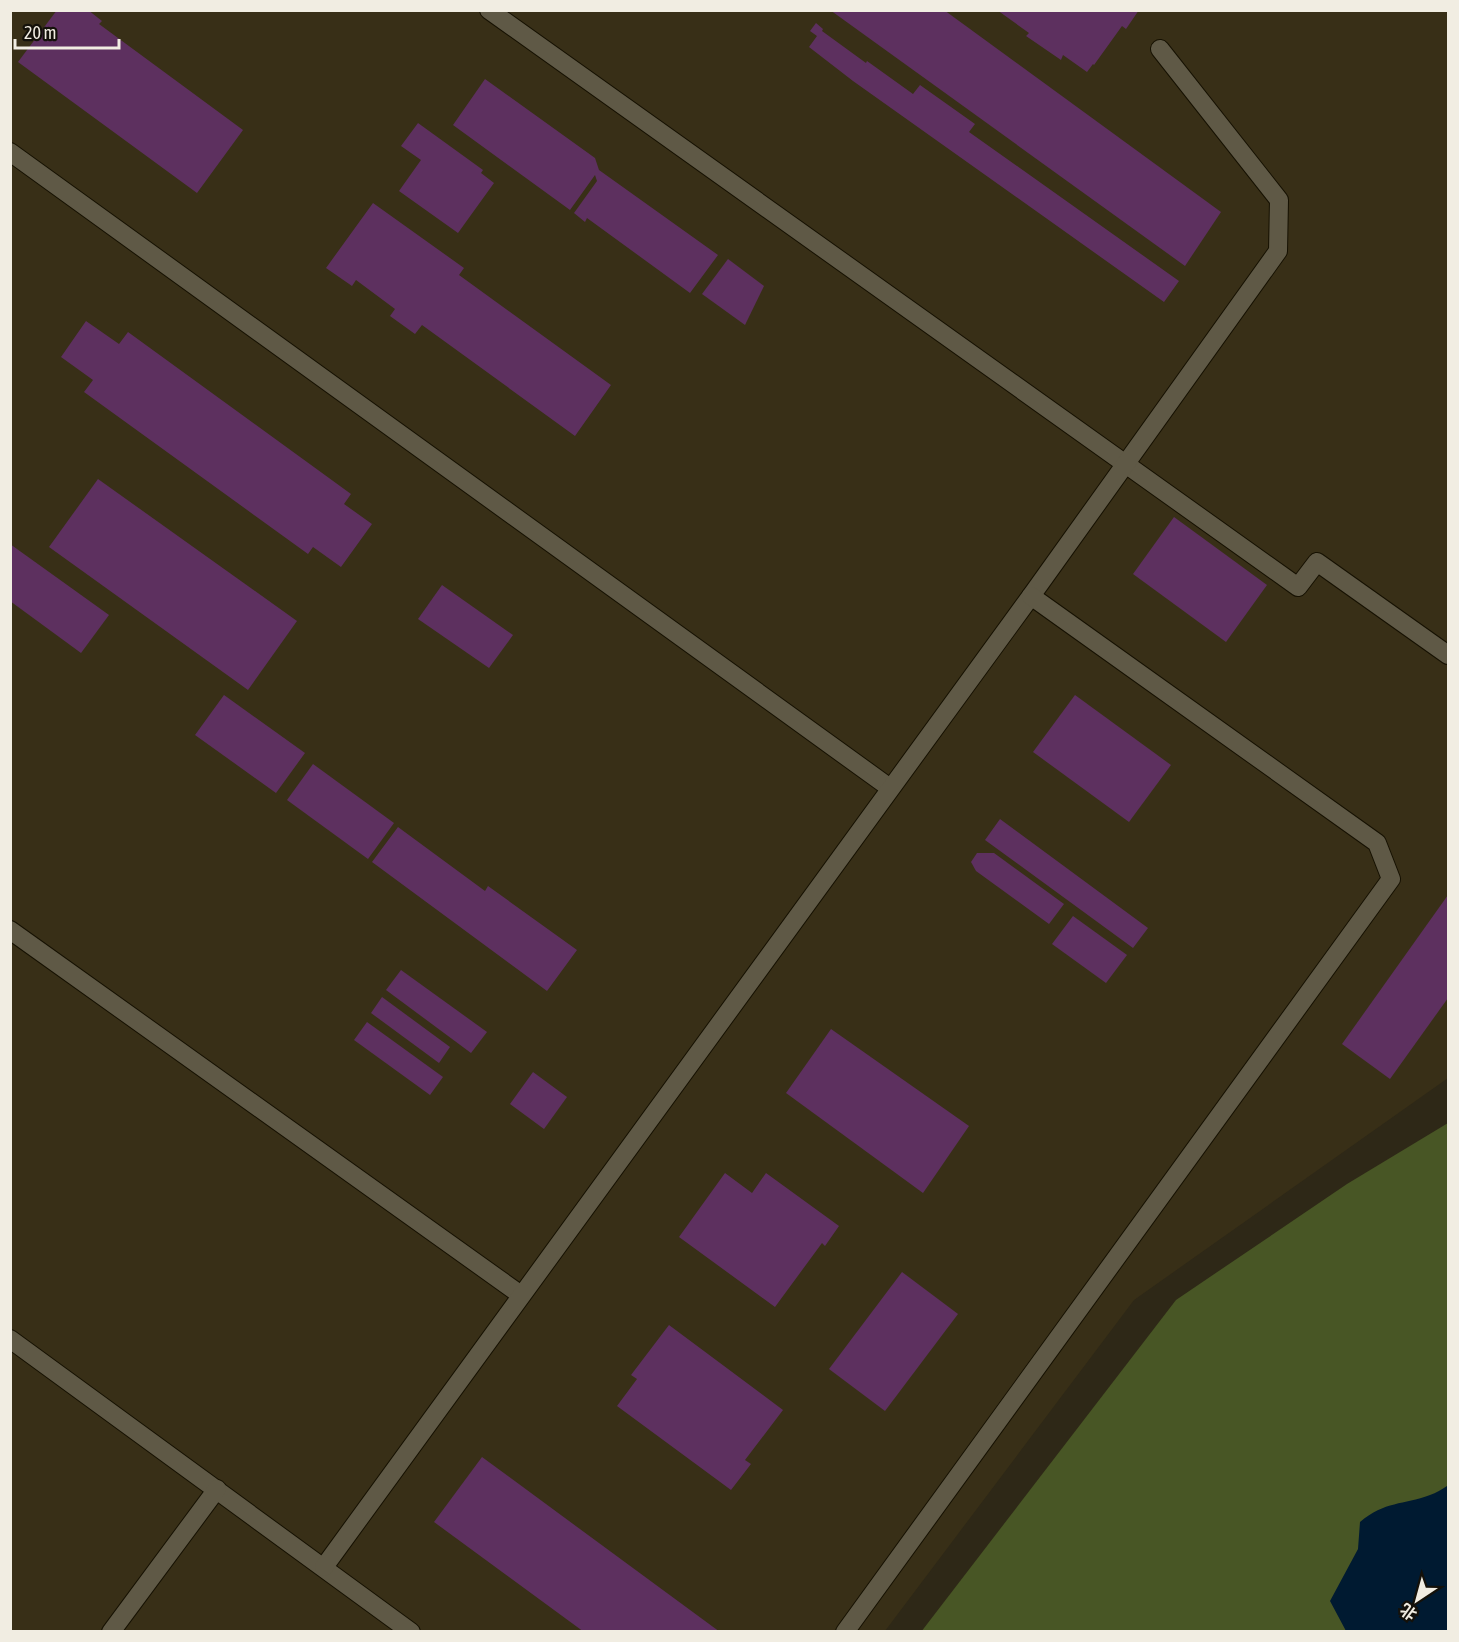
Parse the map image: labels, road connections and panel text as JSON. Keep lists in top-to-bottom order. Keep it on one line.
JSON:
{"scale_bar":"20 m","north":"bottom left"}
